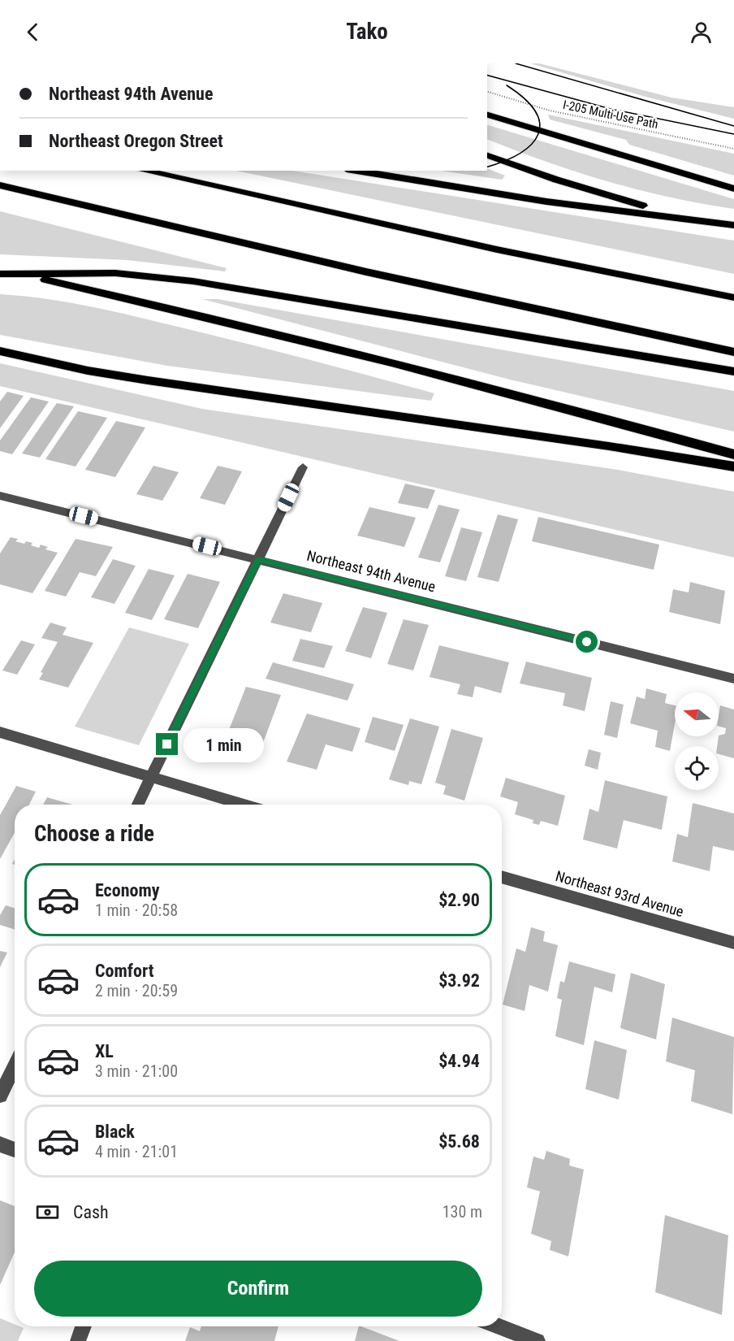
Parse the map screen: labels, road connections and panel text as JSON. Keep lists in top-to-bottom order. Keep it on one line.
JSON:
{"streets":{"street":["Northeast 94th Avenue","Northeast 93rd Avenue"],"path":["I-205 Multi-Use Path"]},"north":"left","page":{"header":"Tako","banner":["Northeast 94th Avenue","Northeast Oregon Street"],"bubble":"1 min","heading":"Choose a ride","list":[{"name":"Economy","note":"1 min · 20:58","value":"$2.90"},{"name":"Comfort","note":"2 min · 20:59","value":"$3.92"},{"name":"XL","note":"3 min · 21:00","value":"$4.94"},{"name":"Black","note":"4 min · 21:01","value":"$5.68"}],"pay":["Cash","130 m"],"buttons":"Confirm"}}
